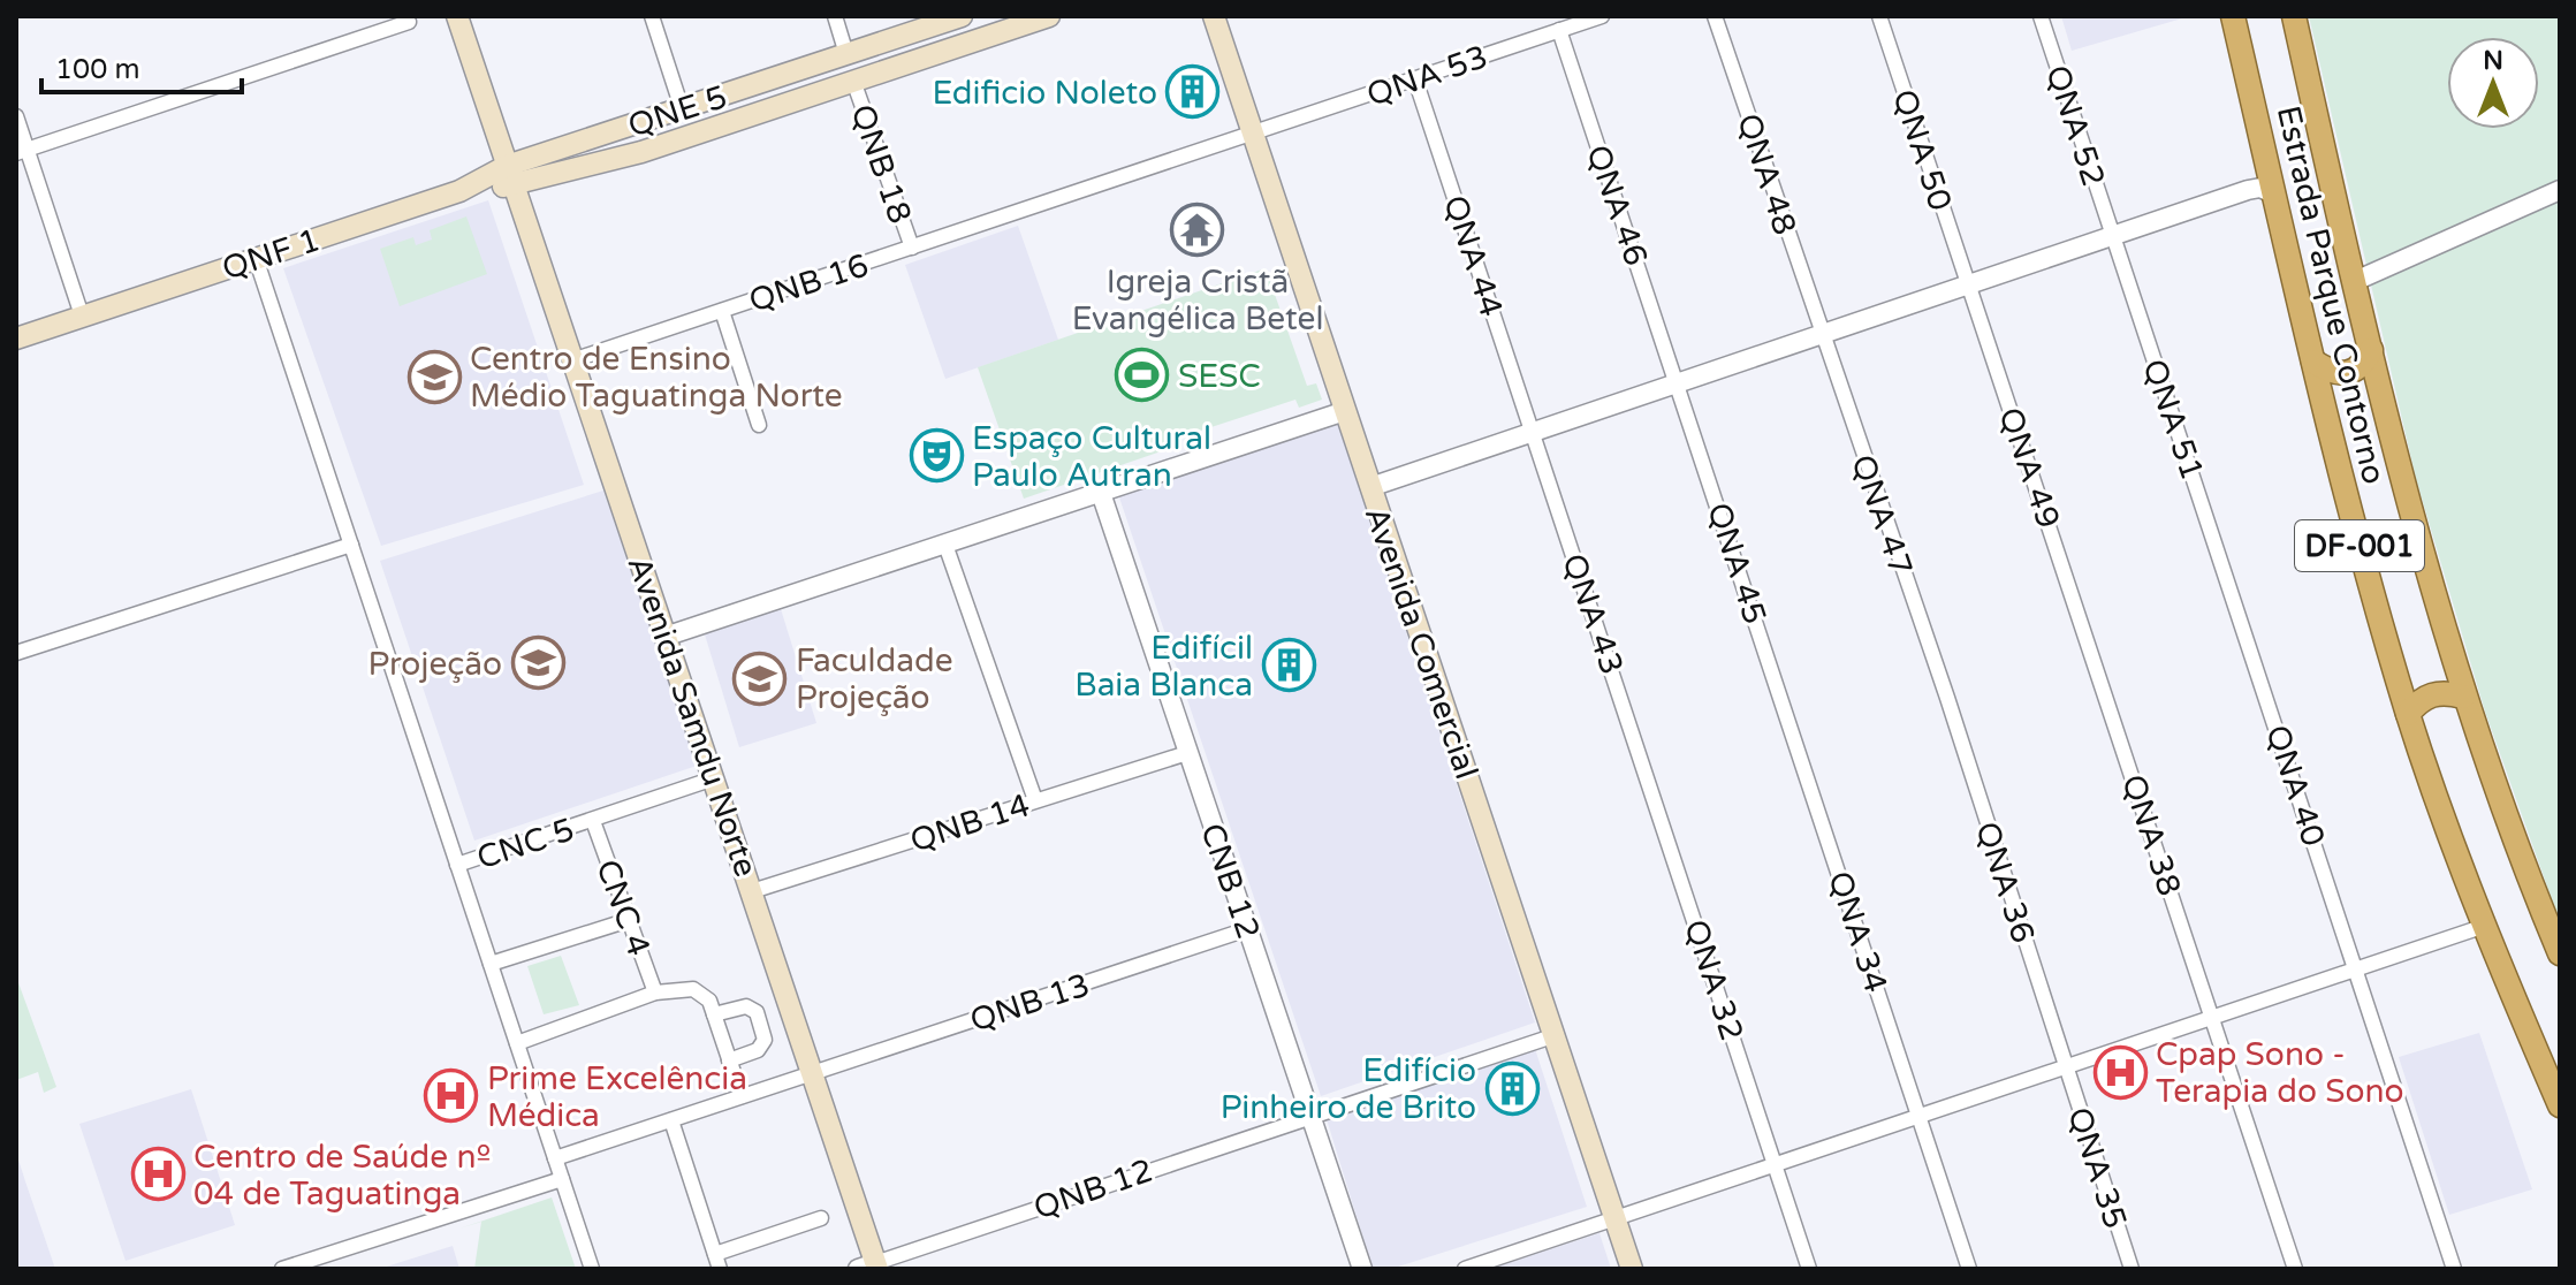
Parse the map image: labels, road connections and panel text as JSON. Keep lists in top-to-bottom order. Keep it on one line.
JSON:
{"streets":{"highway":["Estrada Parque Contorno","DF-001"],"main road":["QNE 5","QNF 1","Avenida Comercial","Avenida Samdu Norte"],"street":["QNA 53","QNA 52","QNA 50","QNB 18","QNA 48","QNA 46","QNA 44","QNB 16","QNA 51","QNA 49","QNA 47","QNA 45","QNA 43","QNA 40","QNB 14","QNA 38","CNC 5","CNB 12","QNA 36","CNC 4","QNA 34","QNA 32","QNB 13","QNA 35","QNB 12"]},"crossings":[["QNA 53","QNA 46"],["QNA 53","QNA 44"],["QNA 53","QNB 16"],["QNA 53","Avenida Comercial"],["QNE 5","QNF 1"],["QNE 5","Avenida Samdu Norte"],["QNA 52","QNA 51"],["QNA 50","QNA 49"],["QNB 18","QNB 16"],["QNA 48","QNA 47"],["QNA 46","QNA 45"],["QNF 1","Avenida Samdu Norte"],["QNA 44","QNA 43"],["QNB 16","Avenida Comercial"],["QNB 16","Avenida Samdu Norte"],["QNA 51","QNA 40"],["QNA 49","QNA 38"],["QNA 47","QNA 36"],["QNA 45","QNA 34"],["QNA 43","QNA 32"],["Avenida Comercial","QNB 12"],["Avenida Samdu Norte","QNB 14"],["Avenida Samdu Norte","CNC 5"],["Avenida Samdu Norte","QNB 13"],["Avenida Samdu Norte","QNB 12"],["QNB 14","CNB 12"],["CNC 5","CNC 4"],["CNB 12","QNB 13"],["CNB 12","QNB 12"],["QNA 36","QNA 35"]],"places":{"building":["Edificio Noleto","Edifícil Baia Blanca","Edifício Pinheiro de Brito"],"temple":["Igreja Cristã Evangélica Betel"],"sports":["SESC"],"school or university":["Centro de Ensino Médio Taguatinga Norte","Projeção","Faculdade Projeção"],"theatre":["Espaço Cultural Paulo Autran"],"hospital":["Cpap Sono - Terapia do Sono","Prime Excelência Médica","Centro de Saúde nº 04 de Taguatinga"]},"scale_bar":"100 m","north":"top"}
